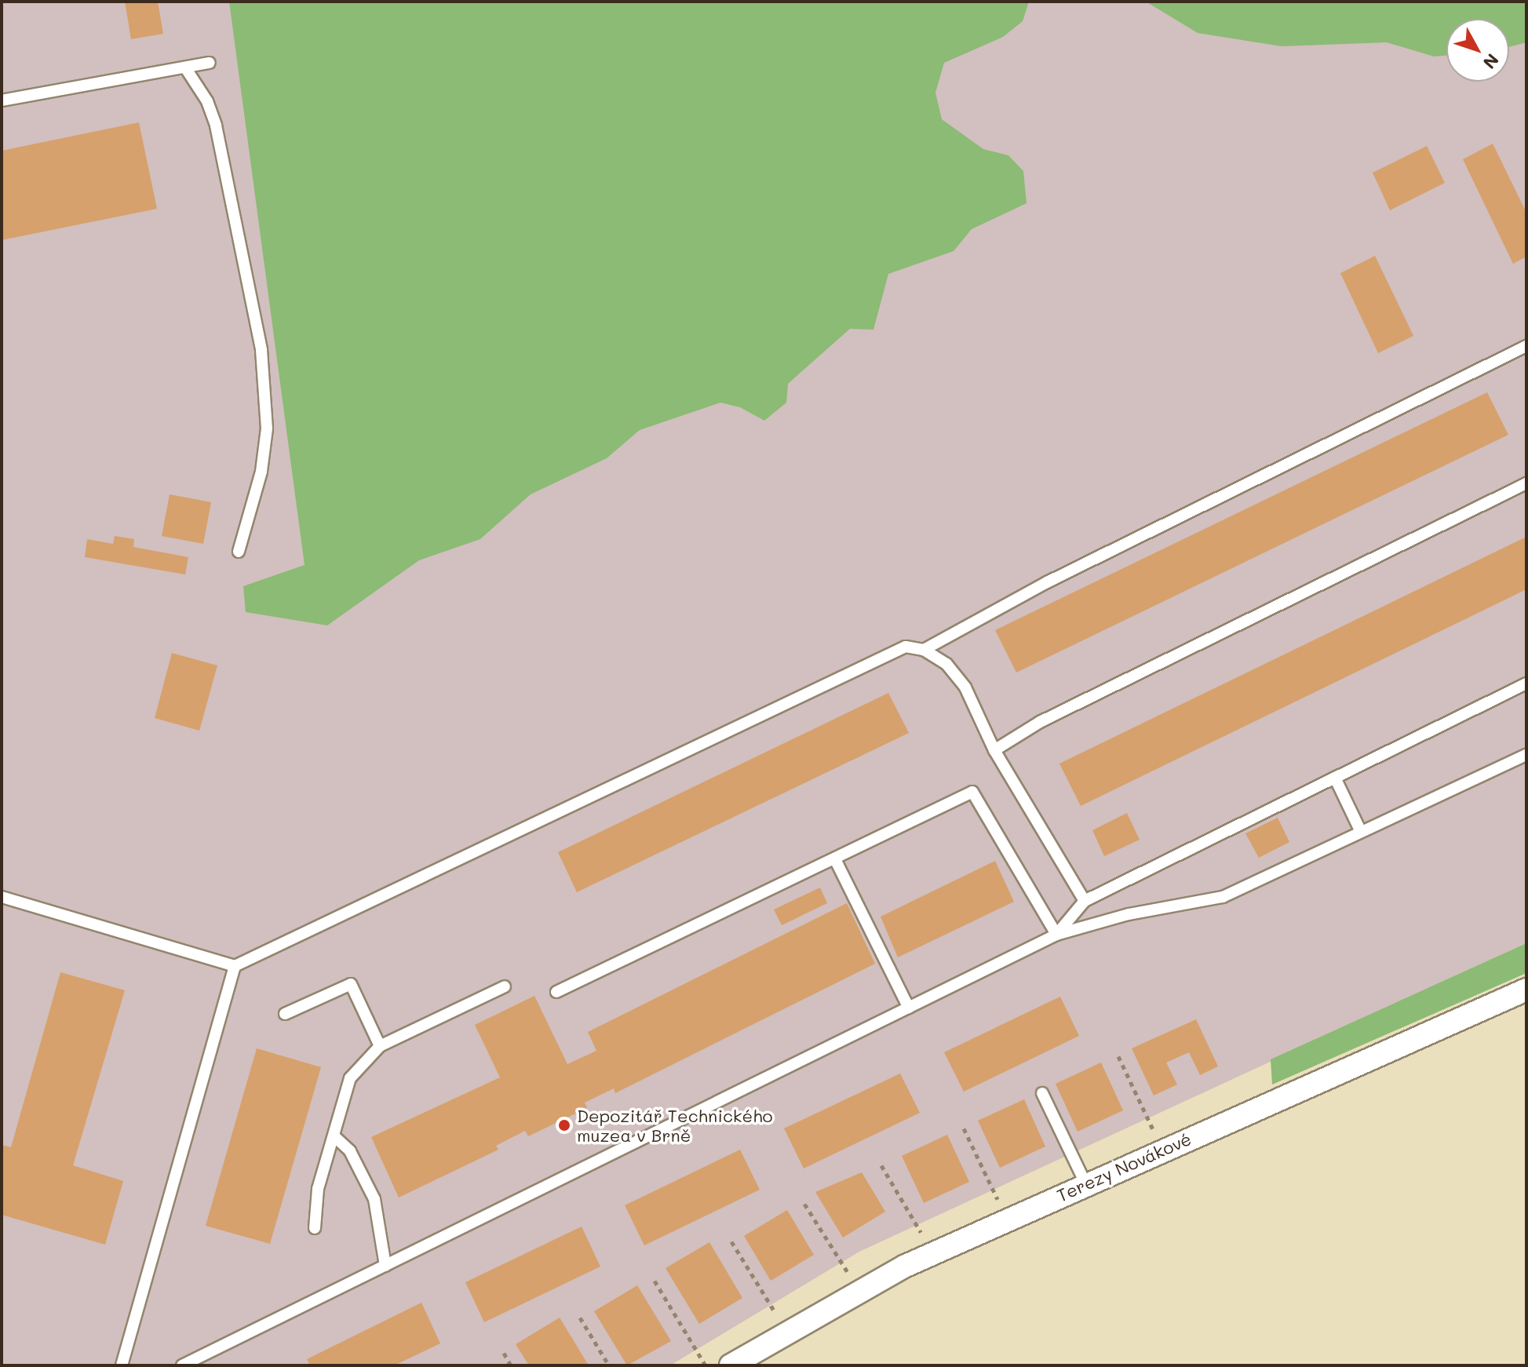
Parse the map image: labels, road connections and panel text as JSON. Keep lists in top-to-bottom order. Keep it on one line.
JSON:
{"streets":{"street":["Terezy Novákové"]},"places":["Depozitář Technického muzea v Brně"],"north":"bottom right"}
